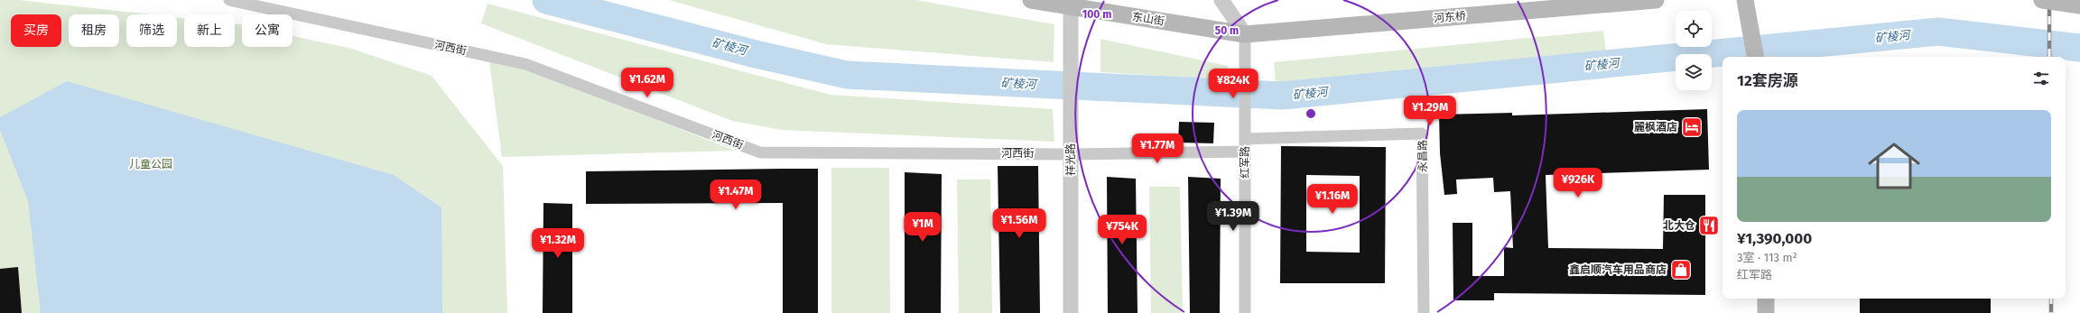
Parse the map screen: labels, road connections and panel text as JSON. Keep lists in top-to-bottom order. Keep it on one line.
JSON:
{"streets":{"main road":["河东桥","东山街"],"street":["河西街","永昌路","祥光路","红军路"]},"crossings":[["河东桥","东山街"],["河东桥","红军路"],["东山街","祥光路"],["东山街","红军路"],["河西街","永昌路"],["河西街","祥光路"],["河西街","红军路"],["永昌路","红军路"]],"water":["矿棱河"],"parks":["儿童公园"],"places":{"hotel":["麗枫酒店"],"restaurant":["北大仓"],"shop":["鑫启顺汽车用品商店"]},"page":{"chip":["买房","租房","筛选","新上","公寓"],"heading":"12套房源","price":["¥1.62M","¥824K","¥1.29M","¥1.77M","¥926K","¥1.47M","¥1.16M","¥1.39M","¥1.56M","¥1M","¥754K","¥1.32M"],"list":[{"name":"¥1,390,000","note":"3室 · 113 m² · 红军路"}]},"rings":["100 m","50 m"]}
